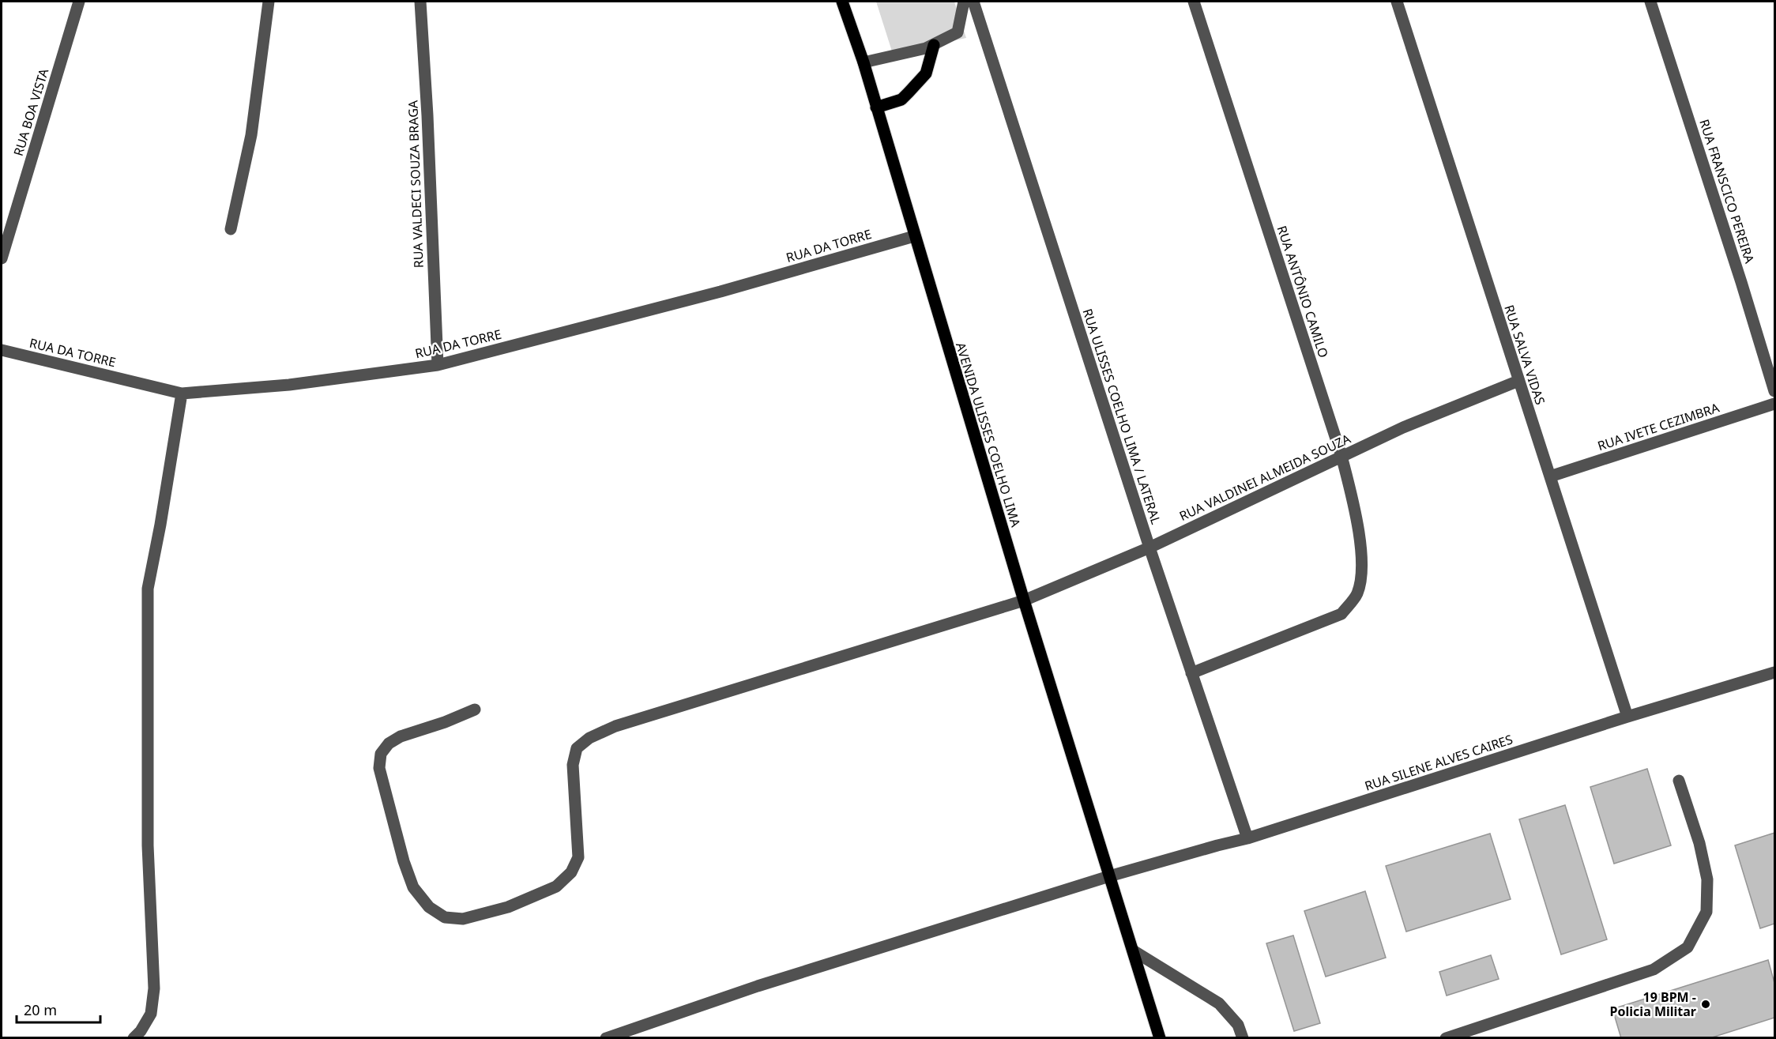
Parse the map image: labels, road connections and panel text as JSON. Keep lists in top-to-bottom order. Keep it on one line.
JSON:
{"streets":{"main road":["AVENIDA ULISSES COELHO LIMA"],"street":["RUA BOA VISTA","RUA VALDECI SOUZA BRAGA","RUA FRANSCICO PEREIRA","RUA DA TORRE","RUA ANTÔNIO CAMILO","RUA SALVA VIDAS","RUA ULISSES COELHO LIMA / LATERAL","RUA IVETE CEZIMBRA","RUA VALDINEI ALMEIDA SOUZA","RUA SILENE ALVES CAIRES"]},"crossings":[["RUA VALDECI SOUZA BRAGA","RUA DA TORRE"],["RUA DA TORRE","AVENIDA ULISSES COELHO LIMA"],["RUA ANTÔNIO CAMILO","RUA ULISSES COELHO LIMA / LATERAL"],["RUA ANTÔNIO CAMILO","RUA VALDINEI ALMEIDA SOUZA"],["RUA SALVA VIDAS","RUA IVETE CEZIMBRA"],["RUA SALVA VIDAS","RUA VALDINEI ALMEIDA SOUZA"],["RUA SALVA VIDAS","RUA SILENE ALVES CAIRES"],["RUA ULISSES COELHO LIMA / LATERAL","RUA VALDINEI ALMEIDA SOUZA"],["RUA ULISSES COELHO LIMA / LATERAL","RUA SILENE ALVES CAIRES"],["AVENIDA ULISSES COELHO LIMA","RUA VALDINEI ALMEIDA SOUZA"],["AVENIDA ULISSES COELHO LIMA","RUA SILENE ALVES CAIRES"]],"places":["19 BPM - Policia Militar"],"scale_bar":"20 m"}
